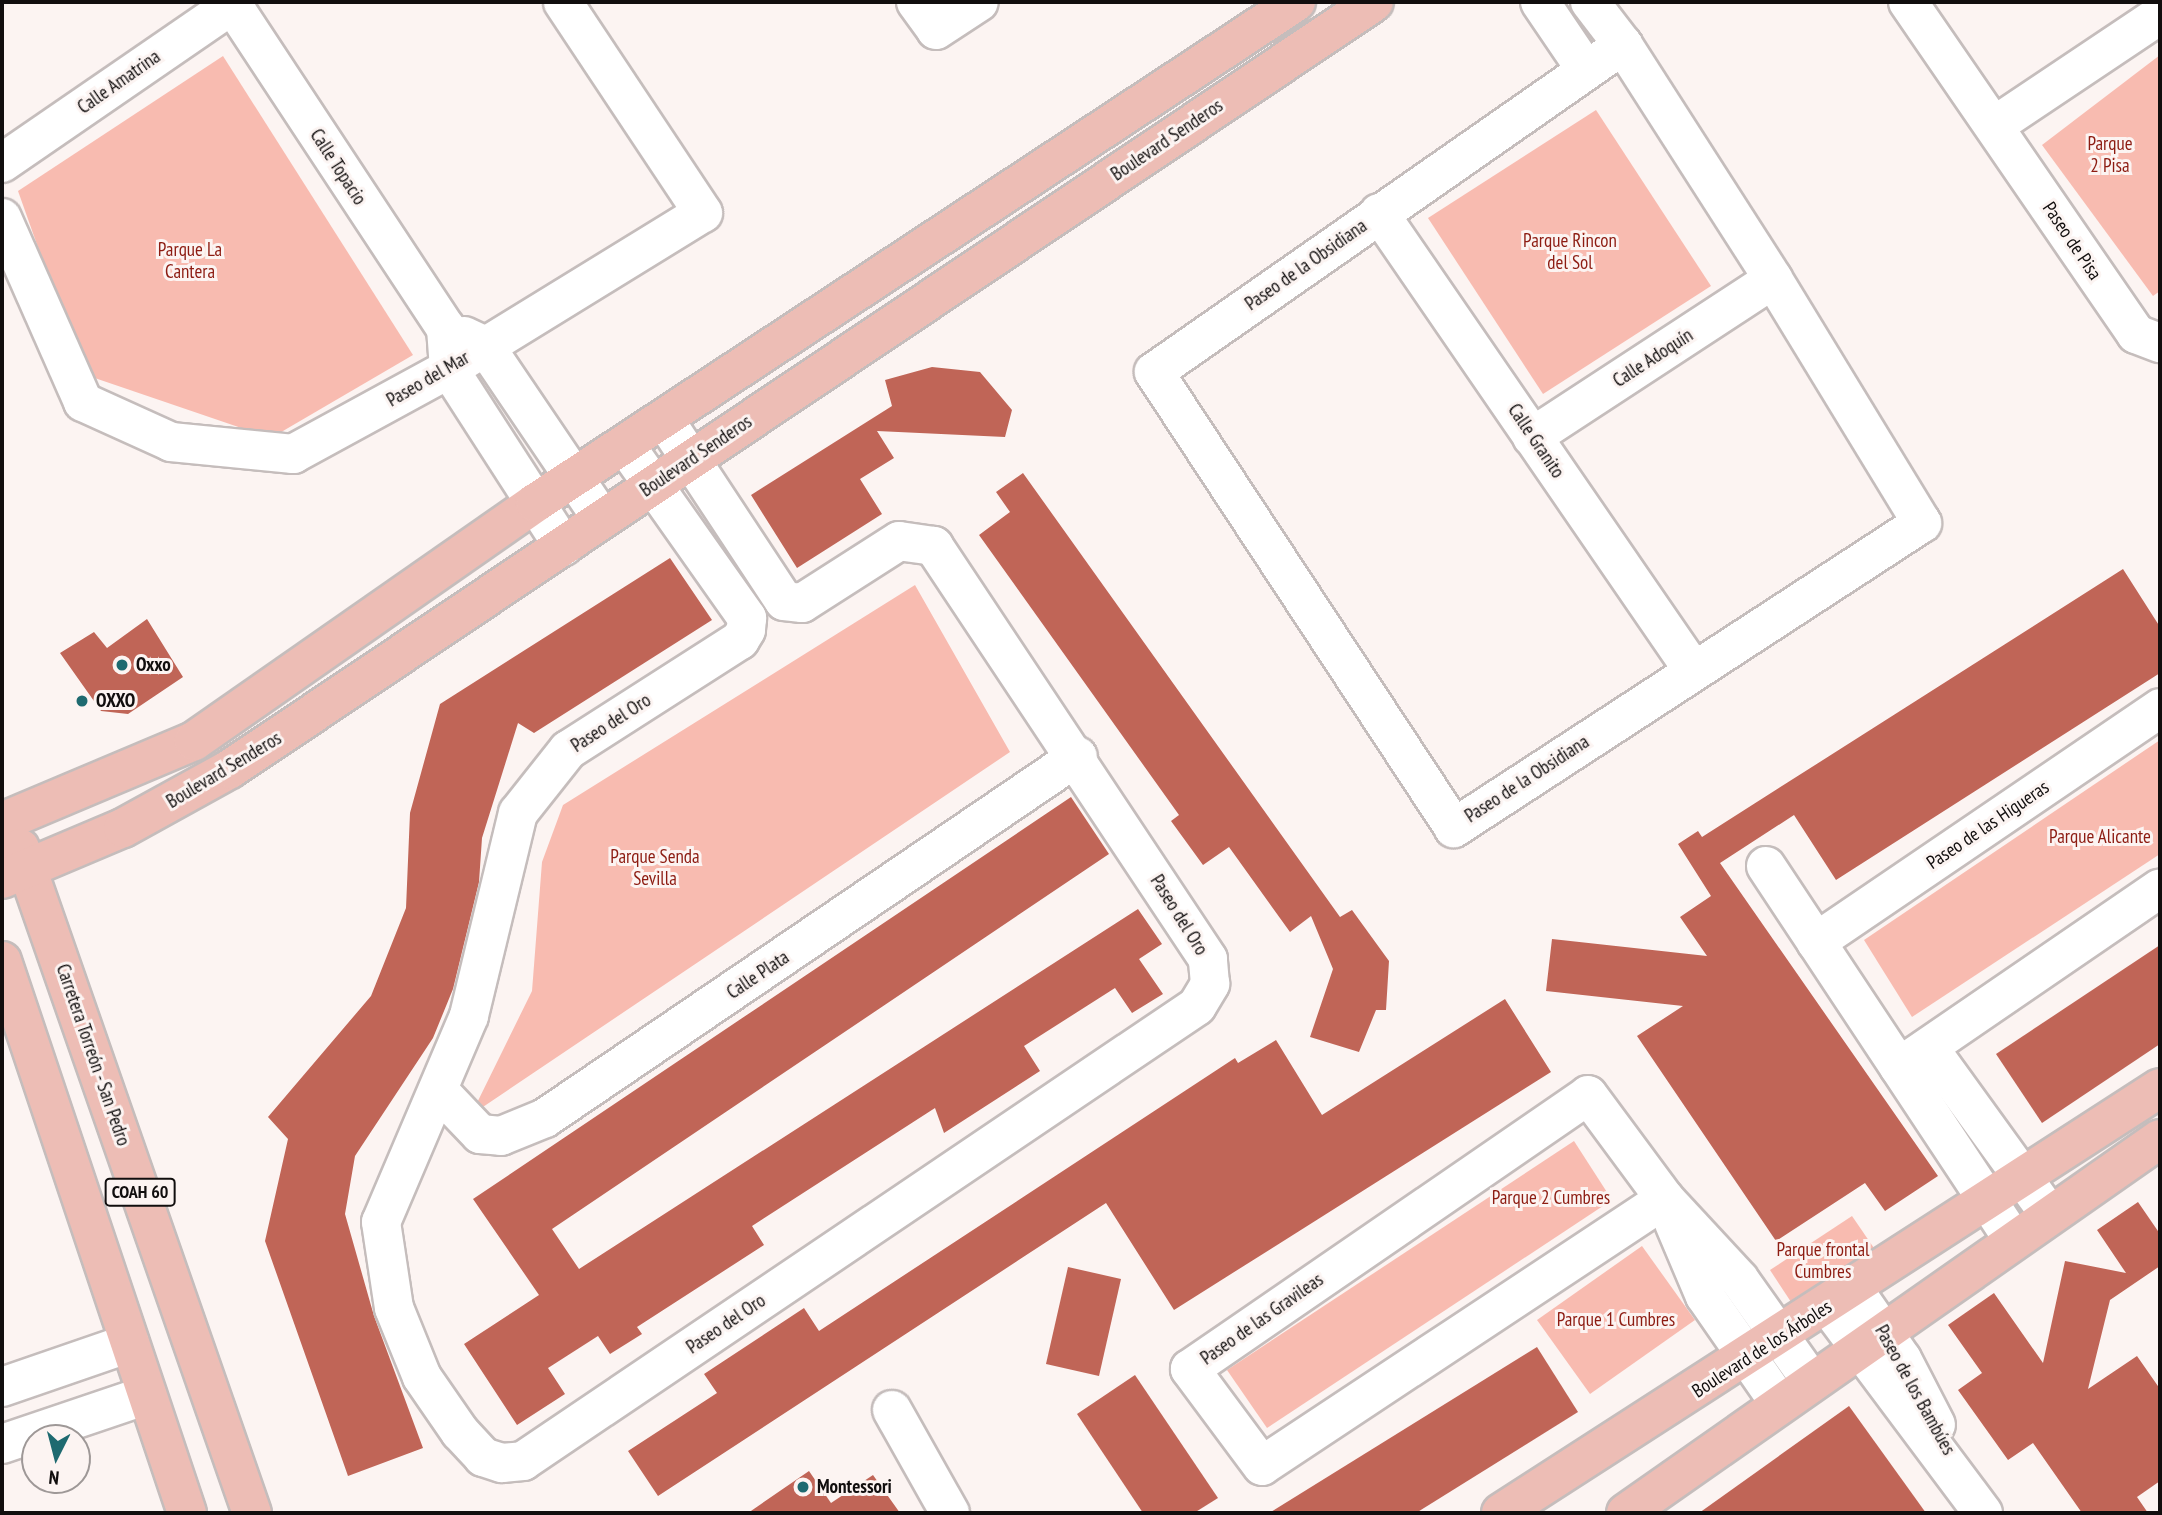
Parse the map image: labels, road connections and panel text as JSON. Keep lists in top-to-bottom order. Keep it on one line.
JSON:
{"streets":{"main road":["Boulevard Senderos","Carretera Torreón - San Pedro","COAH 60","Boulevard de los Árboles"],"street":["Calle Amatrina","Calle Topacio","Paseo de Pisa","Paseo de la Obsidiana","Calle Adoquín","Paseo del Mar","Calle Granito","Paseo del Oro","Paseo de las Higueras","Calle Plata","Paseo de las Gravileas","Paseo de los Bambúes"]},"crossings":[["Calle Amatrina","Calle Topacio"],["Boulevard Senderos","Calle Topacio"],["Boulevard Senderos","Paseo del Oro"],["Boulevard Senderos","Carretera Torreón - San Pedro"],["Calle Topacio","Paseo del Mar"],["Paseo de la Obsidiana","Calle Adoquín"],["Paseo de la Obsidiana","Calle Granito"],["Calle Adoquín","Calle Granito"],["Paseo del Oro","Calle Plata"],["Paseo de las Gravileas","Boulevard de los Árboles"],["Boulevard de los Árboles","Paseo de los Bambúes"]],"parks":["Parque 2 Pisa","Parque Rincon del Sol","Parque La Cantera","Parque Alicante","Parque Senda Sevilla","Parque 2 Cumbres","Parque frontal Cumbres","Parque 1 Cumbres"],"places":["Oxxo","OXXO","Montessori"],"north":"bottom"}
